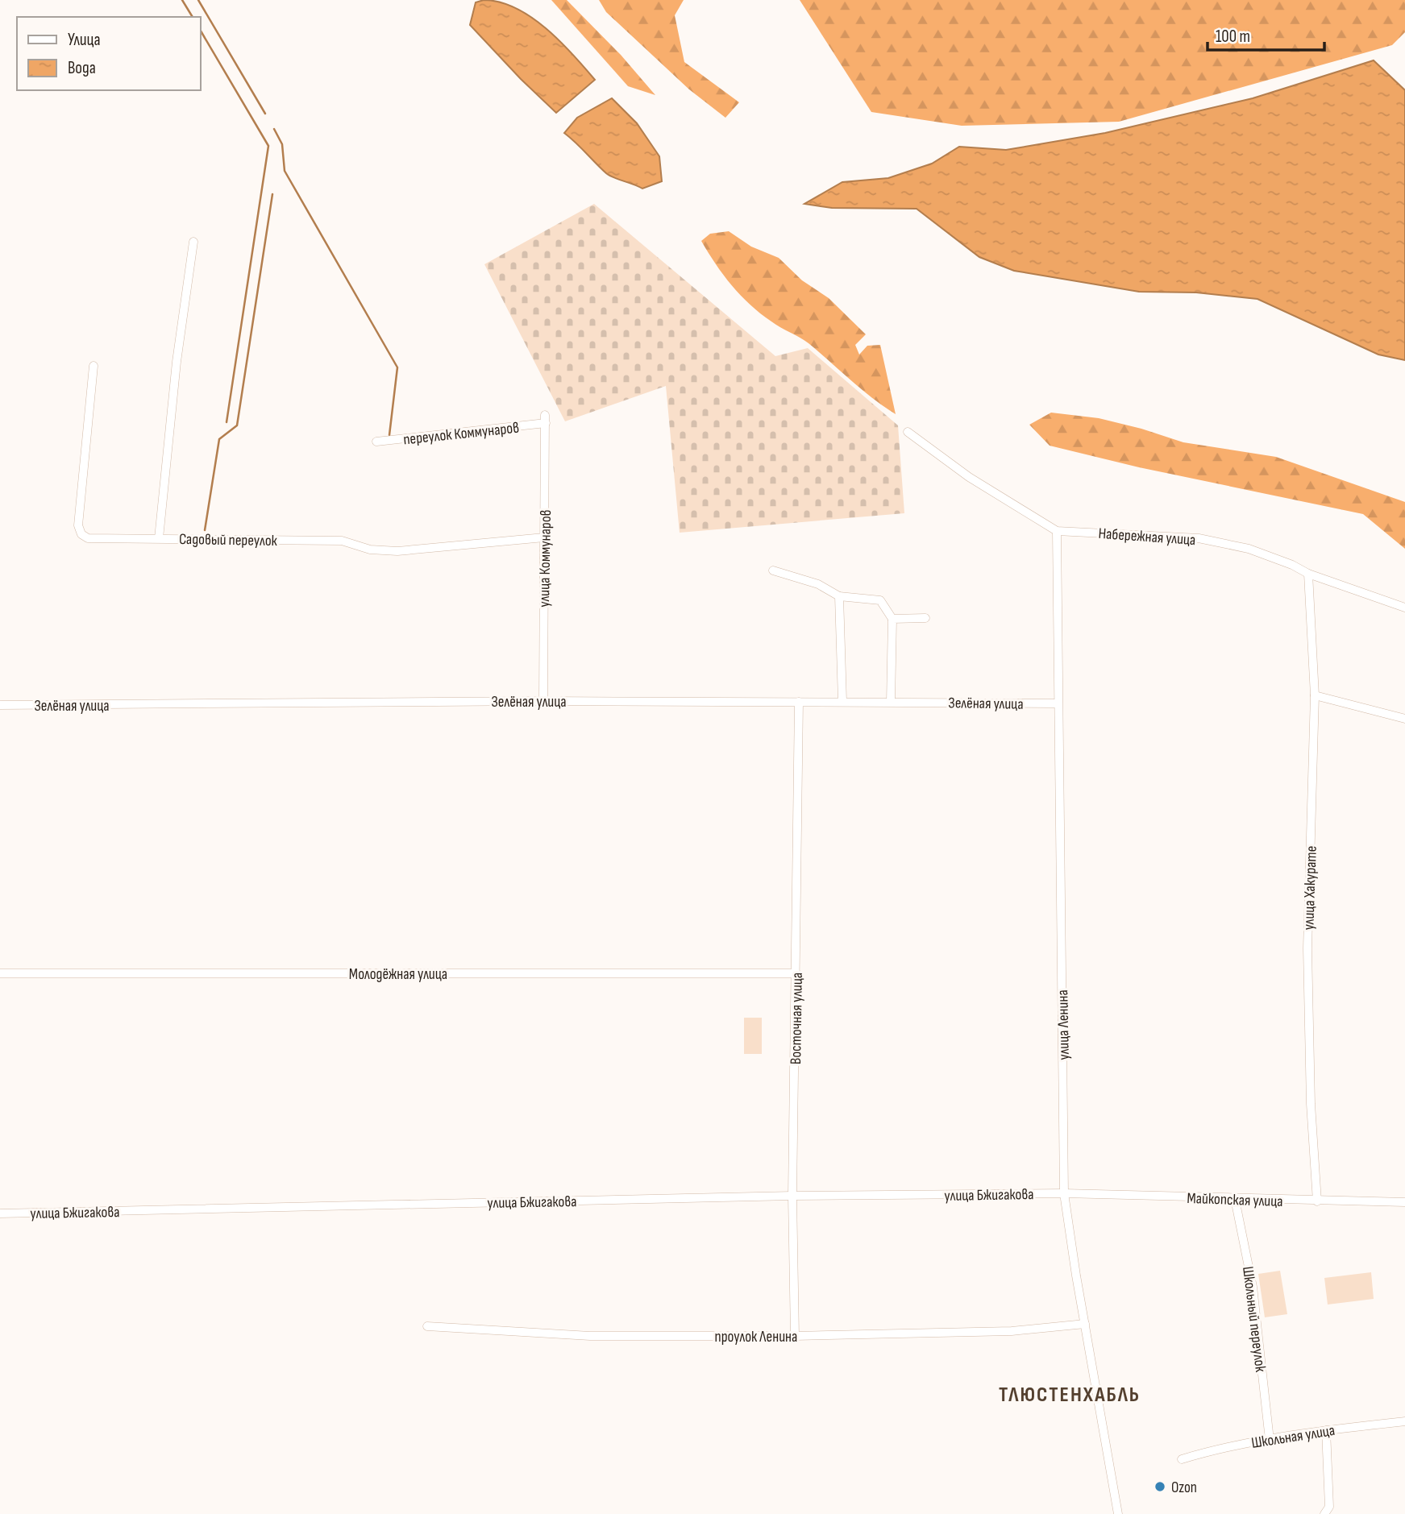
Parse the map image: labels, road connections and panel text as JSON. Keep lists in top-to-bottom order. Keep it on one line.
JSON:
{"streets":{"street":["переулок Коммунаров","Набережная улица","Садовый переулок","улица Коммунаров","Зелёная улица","улица Хакурате","Молодёжная улица","Восточная улица","улица Ленина","улица Бжигакова","Майкопская улица","Школьный переулок","проулок Ленина","Школьная улица"]},"crossings":[["переулок Коммунаров","улица Коммунаров"],["Набережная улица","улица Хакурате"],["Набережная улица","улица Ленина"],["Садовый переулок","улица Коммунаров"],["улица Коммунаров","Зелёная улица"],["Зелёная улица","Восточная улица"],["Зелёная улица","улица Ленина"],["улица Хакурате","Майкопская улица"],["Молодёжная улица","Восточная улица"],["Восточная улица","улица Бжигакова"],["Восточная улица","проулок Ленина"],["улица Ленина","улица Бжигакова"],["улица Ленина","Майкопская улица"],["улица Ленина","проулок Ленина"],["улица Бжигакова","Майкопская улица"],["Майкопская улица","Школьный переулок"],["Школьный переулок","Школьная улица"]],"districts":["ТЛЮСТЕНХАБЛЬ"],"places":["Ozon"],"legend":["Улица","Вода"],"scale_bar":"100 m"}
